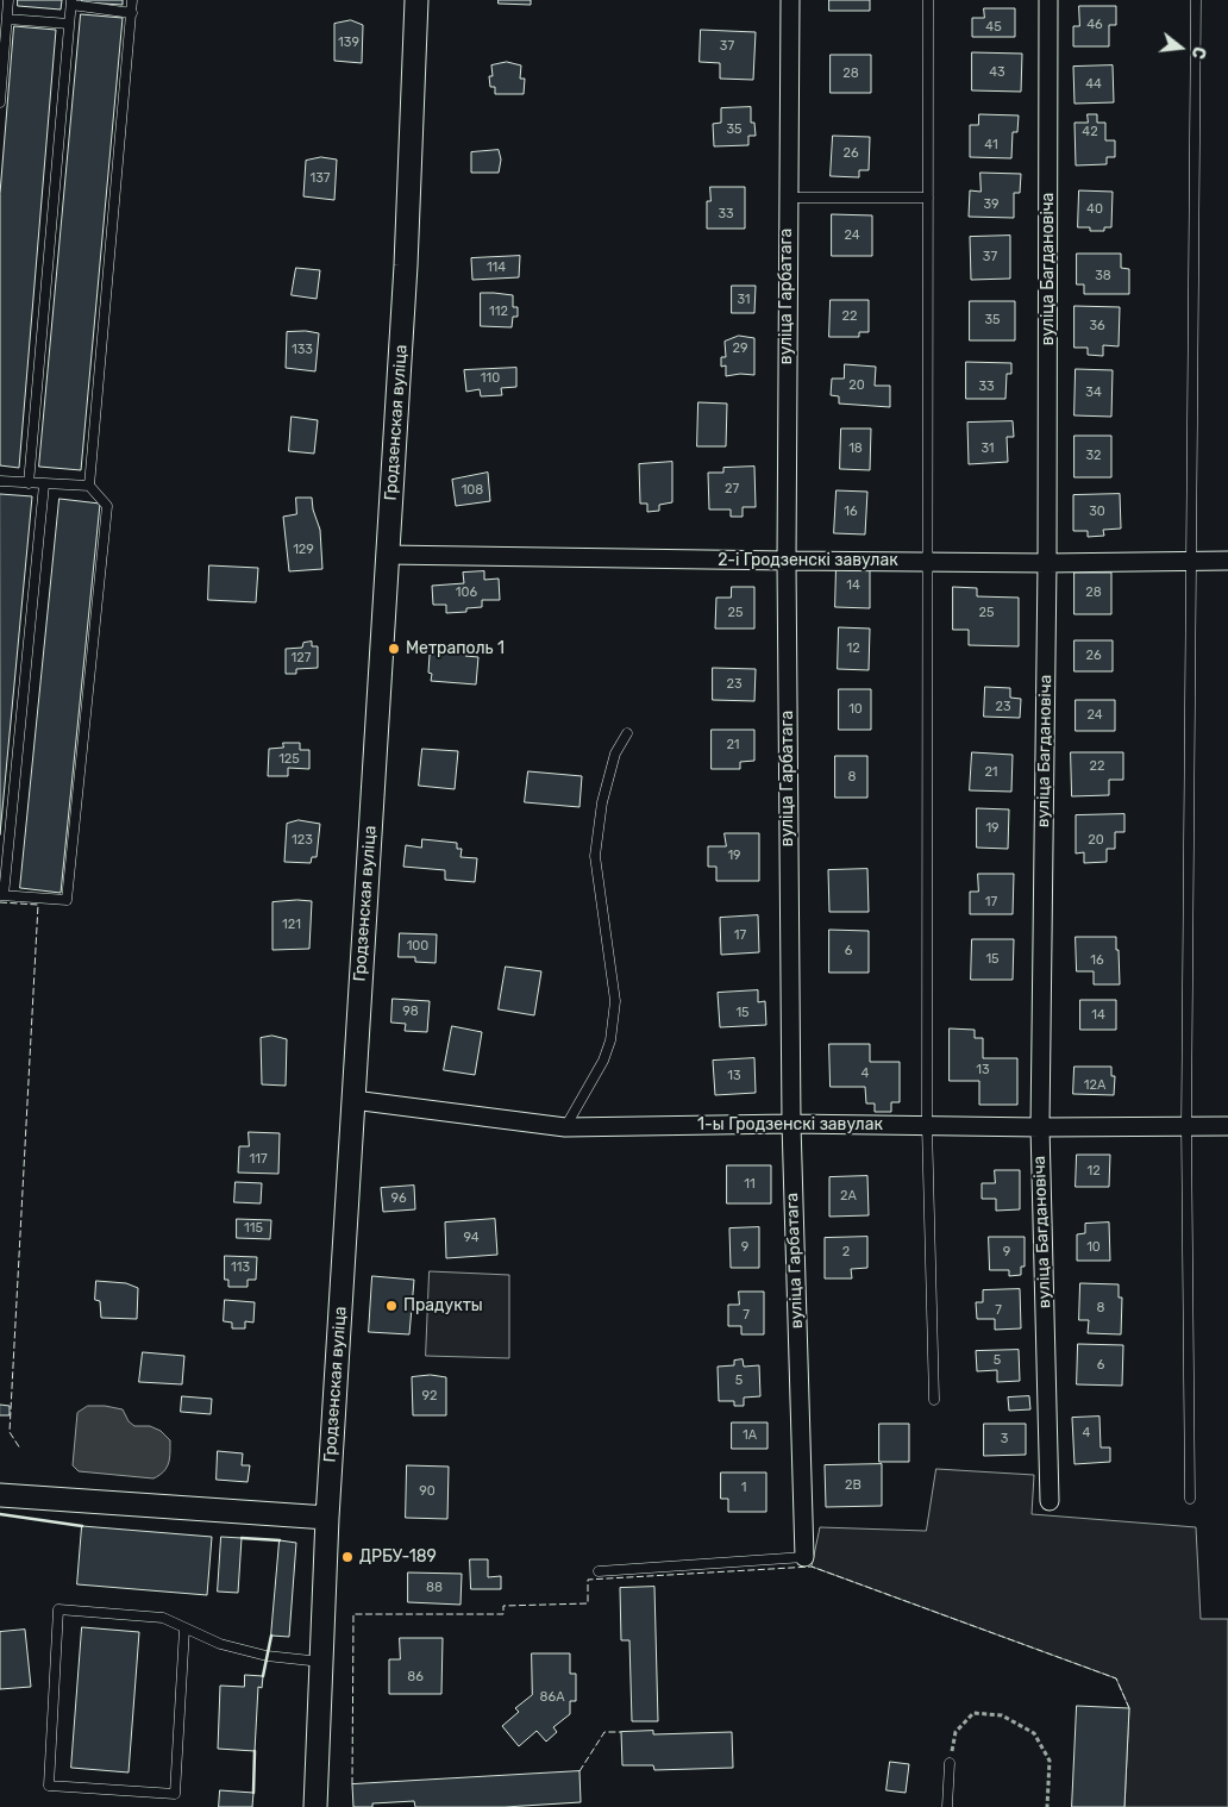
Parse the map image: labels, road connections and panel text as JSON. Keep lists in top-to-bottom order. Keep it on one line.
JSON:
{"streets":{"street":["вуліца Багдановіча","вуліца Гарбатага","Гродзенская вуліца","2-і Гродзенскі завулак","1-ы Гродзенскі завулак"]},"crossings":[["вуліца Багдановіча","2-і Гродзенскі завулак"],["вуліца Багдановіча","1-ы Гродзенскі завулак"],["вуліца Гарбатага","2-і Гродзенскі завулак"],["вуліца Гарбатага","1-ы Гродзенскі завулак"],["Гродзенская вуліца","2-і Гродзенскі завулак"],["Гродзенская вуліца","1-ы Гродзенскі завулак"]],"places":["Метраполь 1","Прадукты","ДРБУ-189"],"house_numbers":["46","45","139","37","43","28","44","35","42","41","26","137","39","40","33","24","37","114","38","31","112","22","35","36","29","133","110","20","33","34","18","31","32","27","108","16","30","129","14","106","28","25","25","12","26","127","23","23","10","24","21","125","22","21","8","19","123","20","19","17","121","17","100","6","15","16","98","15","14","13","4","13","12А","117","12","11","2А","96","115","94","9","10","2","9","113","8","7","7","5","6","5","92","4","1А","3","2В","1","90","88","86","86A"],"north":"right"}
